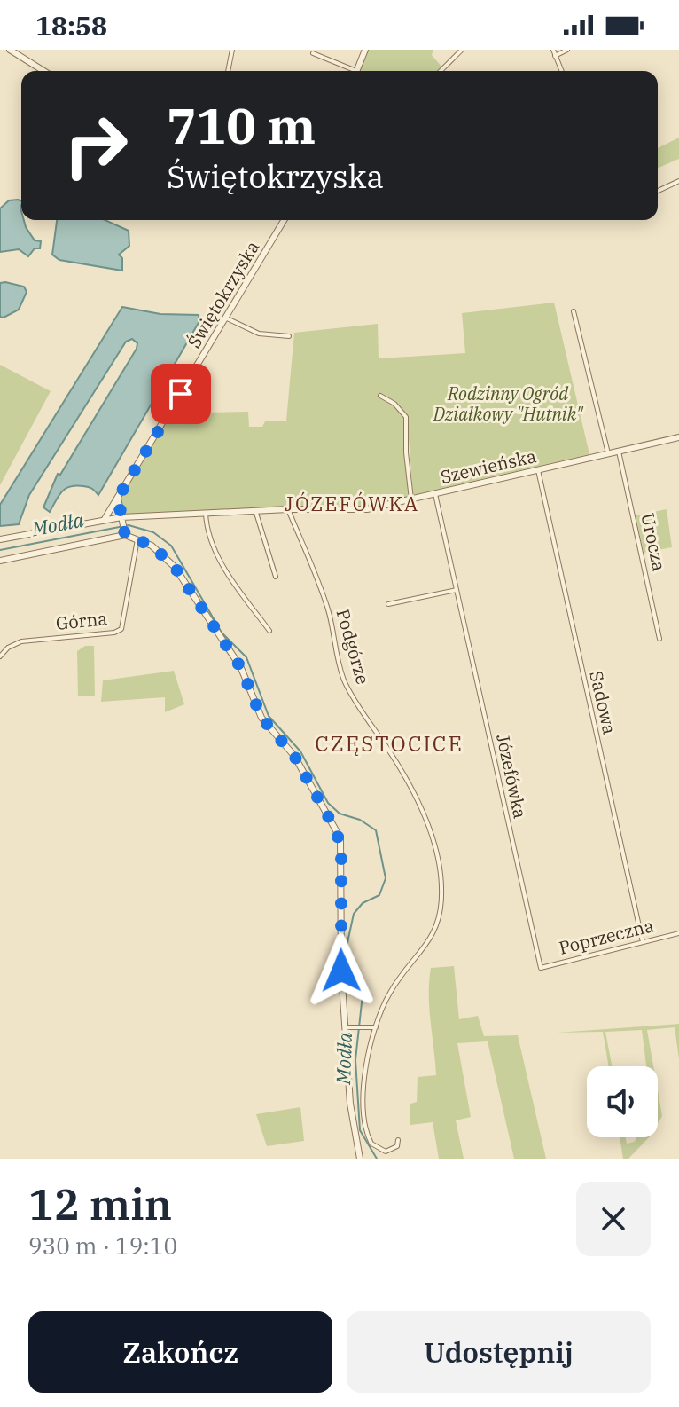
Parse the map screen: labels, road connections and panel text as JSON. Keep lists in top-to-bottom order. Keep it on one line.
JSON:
{"streets":{"street":["Świętokrzyska","Szewieńska","Urocza","Górna","Podgórze","Sadowa","Józefówka","Poprzeczna"]},"crossings":[["Szewieńska","Urocza"],["Szewieńska","Podgórze"],["Szewieńska","Sadowa"],["Szewieńska","Józefówka"],["Sadowa","Poprzeczna"],["Józefówka","Poprzeczna"]],"districts":["JÓZEFÓWKA","CZĘSTOCICE"],"water":["Modła"],"parks":["Rodzinny Ogród Działkowy \"Hutnik\""],"page":{"status":"18:58","turn":["710 m","Świętokrzyska"],"heading":["12 min","930 m · 19:10"],"buttons":["Zakończ","Udostępnij"]}}
